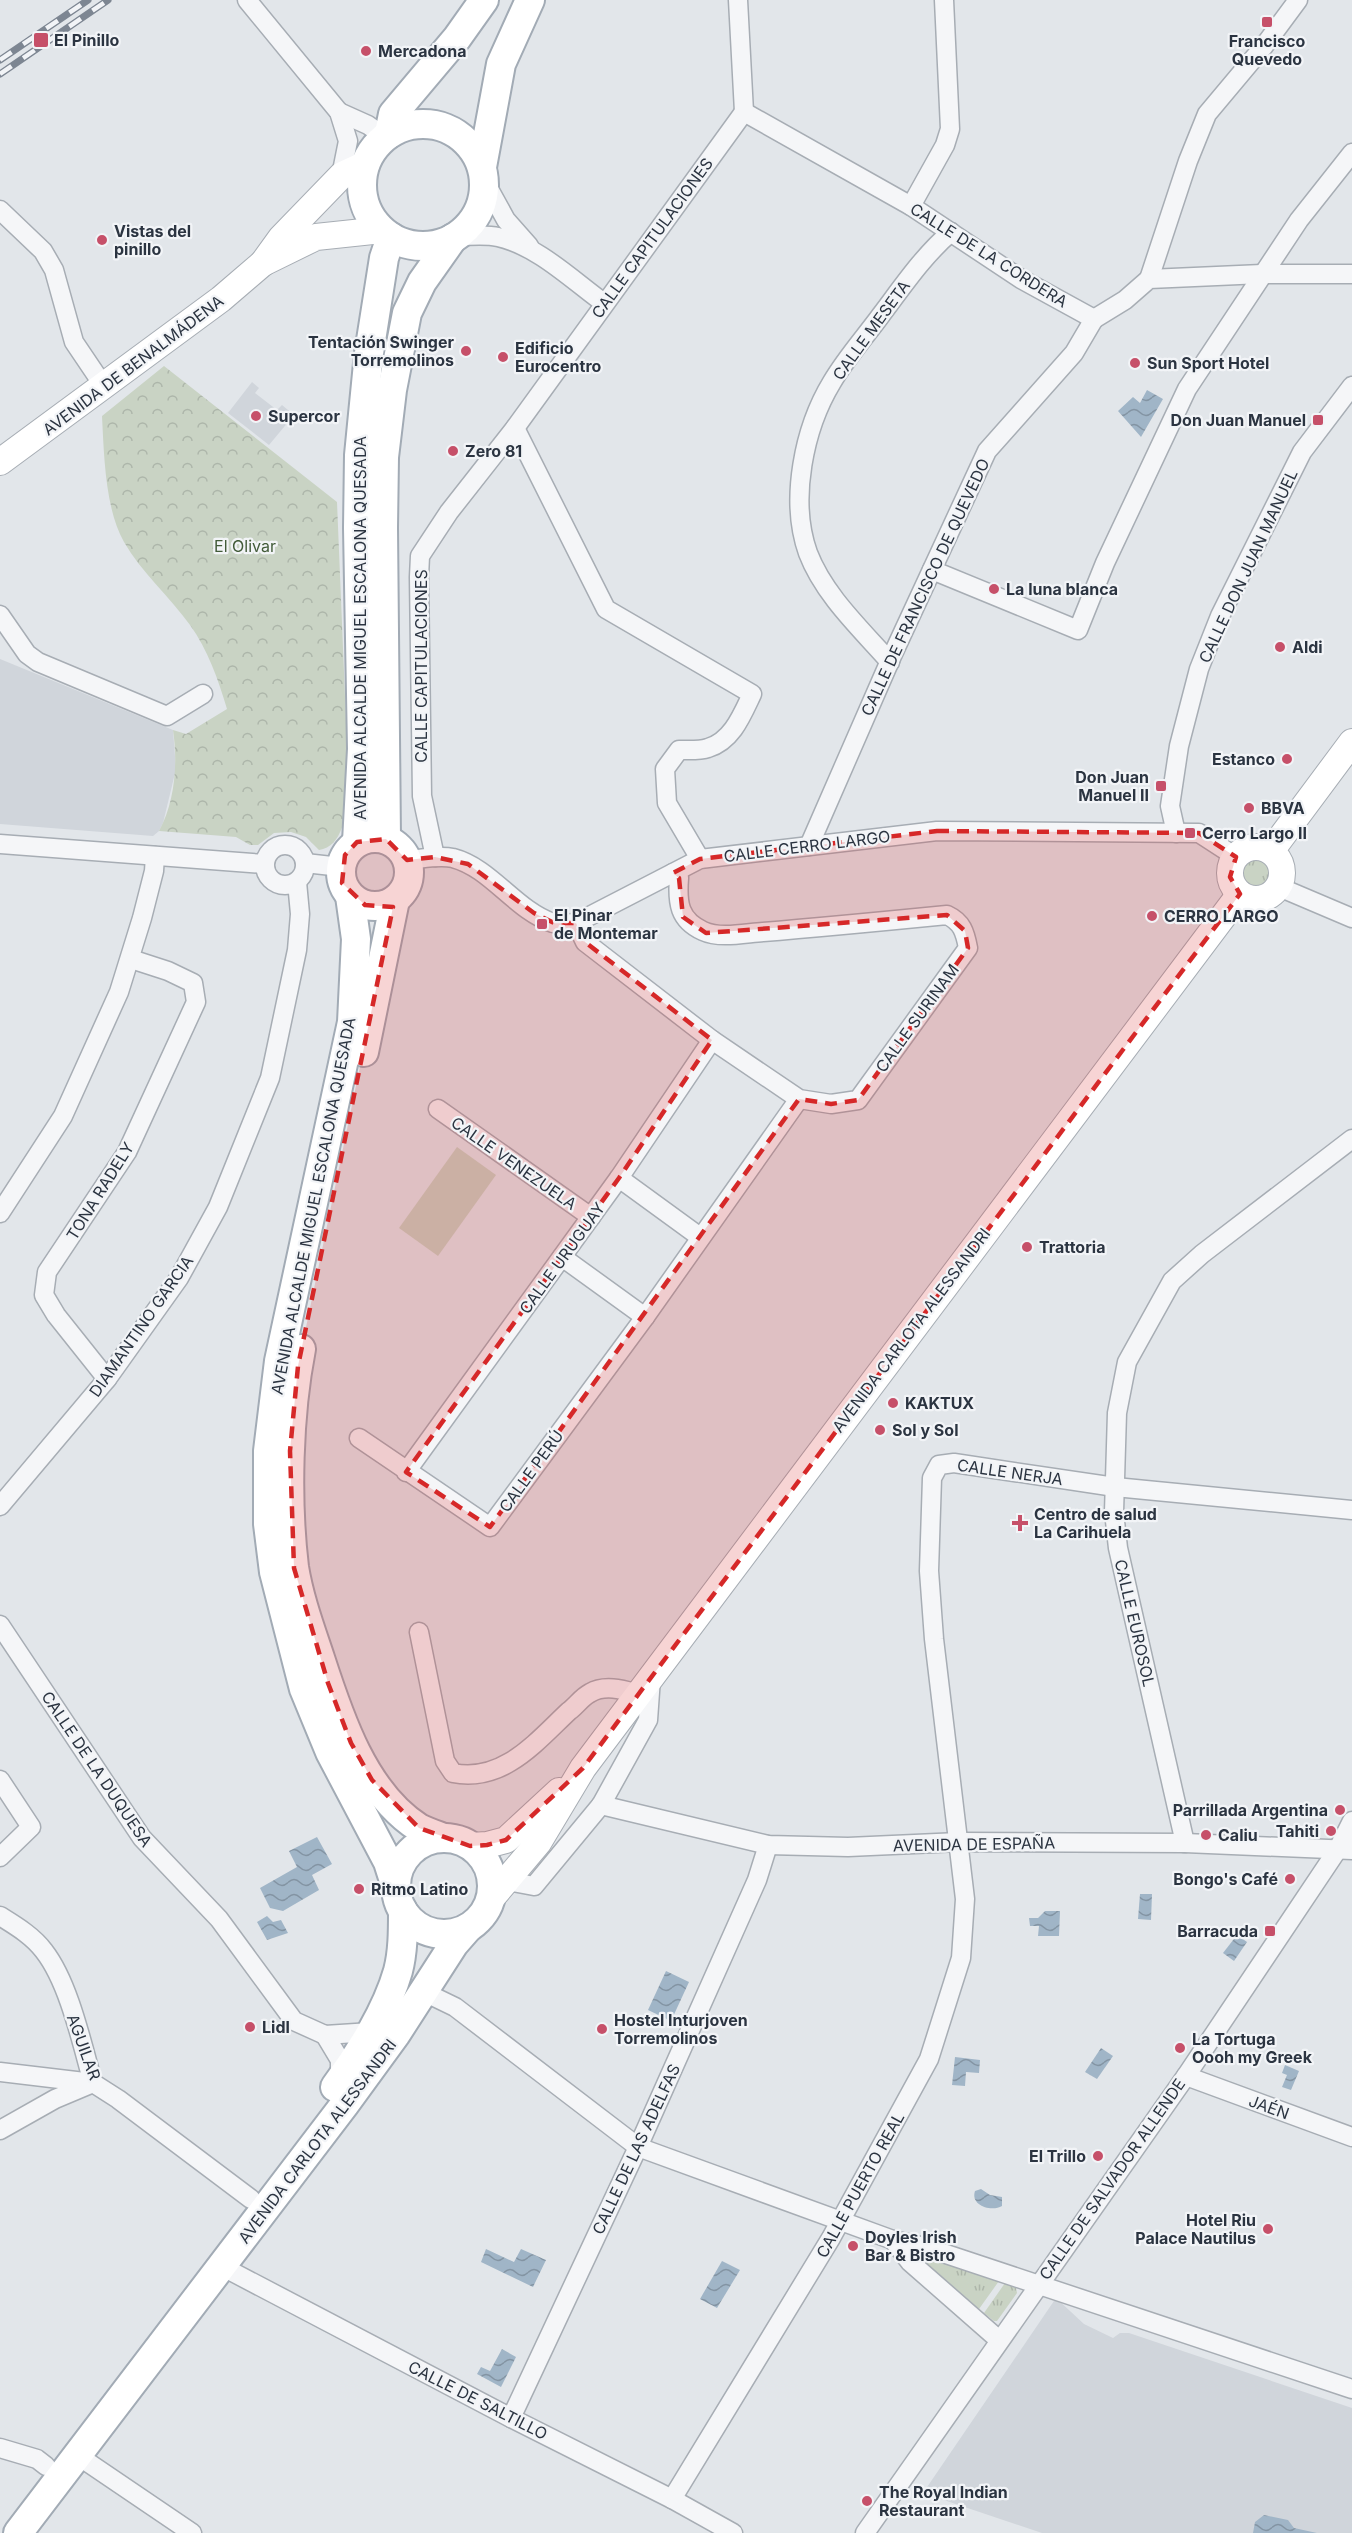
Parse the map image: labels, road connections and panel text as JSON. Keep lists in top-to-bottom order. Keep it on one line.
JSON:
{"streets":{"main road":["AVENIDA DE BENALMÁDENA","AVENIDA ALCALDE MIGUEL ESCALONA QUESADA","AVENIDA CARLOTA ALESSANDRI"],"street":["CALLE CAPITULACIONES","CALLE DE LA CORDERA","CALLE MESETA","CALLE DON JUAN MANUEL","CALLE DE FRANCISCO DE QUEVEDO","CALLE CERRO LARGO","CALLE SURINAM","CALLE VENEZUELA","TONA RADELY","CALLE URUGUAY","DIAMANTINO GARCIA","CALLE PERÚ","CALLE NERJA","CALLE EUROSOL","CALLE DE LA DUQUESA","AVENIDA DE ESPAÑA","AGUILAR","JAÉN","CALLE DE LAS ADELFAS","CALLE DE SALVADOR ALLENDE","CALLE PUERTO REAL","CALLE DE SALTILLO"]},"crossings":[["CALLE CAPITULACIONES","CALLE DE LA CORDERA"],["CALLE DE LA CORDERA","CALLE MESETA"],["CALLE DE LA CORDERA","CALLE DE FRANCISCO DE QUEVEDO"],["CALLE MESETA","CALLE DE FRANCISCO DE QUEVEDO"],["AVENIDA DE BENALMÁDENA","AVENIDA ALCALDE MIGUEL ESCALONA QUESADA"],["CALLE DON JUAN MANUEL","CALLE CERRO LARGO"],["CALLE DE FRANCISCO DE QUEVEDO","CALLE CERRO LARGO"],["AVENIDA ALCALDE MIGUEL ESCALONA QUESADA","AVENIDA CARLOTA ALESSANDRI"],["CALLE CERRO LARGO","CALLE SURINAM"],["CALLE CERRO LARGO","AVENIDA CARLOTA ALESSANDRI"],["CALLE SURINAM","CALLE URUGUAY"],["CALLE SURINAM","CALLE PERÚ"],["CALLE VENEZUELA","CALLE URUGUAY"],["TONA RADELY","DIAMANTINO GARCIA"],["CALLE URUGUAY","CALLE PERÚ"],["AVENIDA CARLOTA ALESSANDRI","AGUILAR"],["AVENIDA CARLOTA ALESSANDRI","CALLE DE SALTILLO"],["CALLE NERJA","CALLE EUROSOL"],["CALLE NERJA","AVENIDA DE ESPAÑA"],["CALLE NERJA","CALLE PUERTO REAL"],["CALLE EUROSOL","AVENIDA DE ESPAÑA"],["AVENIDA DE ESPAÑA","CALLE DE LAS ADELFAS"],["AVENIDA DE ESPAÑA","CALLE DE SALVADOR ALLENDE"],["AVENIDA DE ESPAÑA","CALLE PUERTO REAL"],["JAÉN","CALLE DE SALVADOR ALLENDE"],["CALLE DE LAS ADELFAS","CALLE DE SALTILLO"],["CALLE PUERTO REAL","CALLE DE SALTILLO"]],"parks":["El Olivar"],"places":{"transit":["Francisco Quevedo","El Pinillo","Don Juan Manuel","Don Juan Manuel II","Cerro Largo II","El Pinar de Montemar","Barracuda"],"other":["Mercadona","Vistas del pinillo","Tentación Swinger Torremolinos","Edificio Eurocentro","Sun Sport Hotel","Supercor","Zero 81","La luna blanca","Aldi","Estanco","BBVA","CERRO LARGO","Trattoria","KAKTUX","Sol y Sol","Parrillada Argentina","Tahiti","Caliu","Bongo's Café","Ritmo Latino","Lidl","Hostel Inturjoven Torremolinos","La Tortuga Oooh my Greek","El Trillo","Hotel Riu Palace Nautilus","Doyles Irish Bar & Bistro","The Royal Indian Restaurant"],"health":["Centro de salud La Carihuela"]}}
